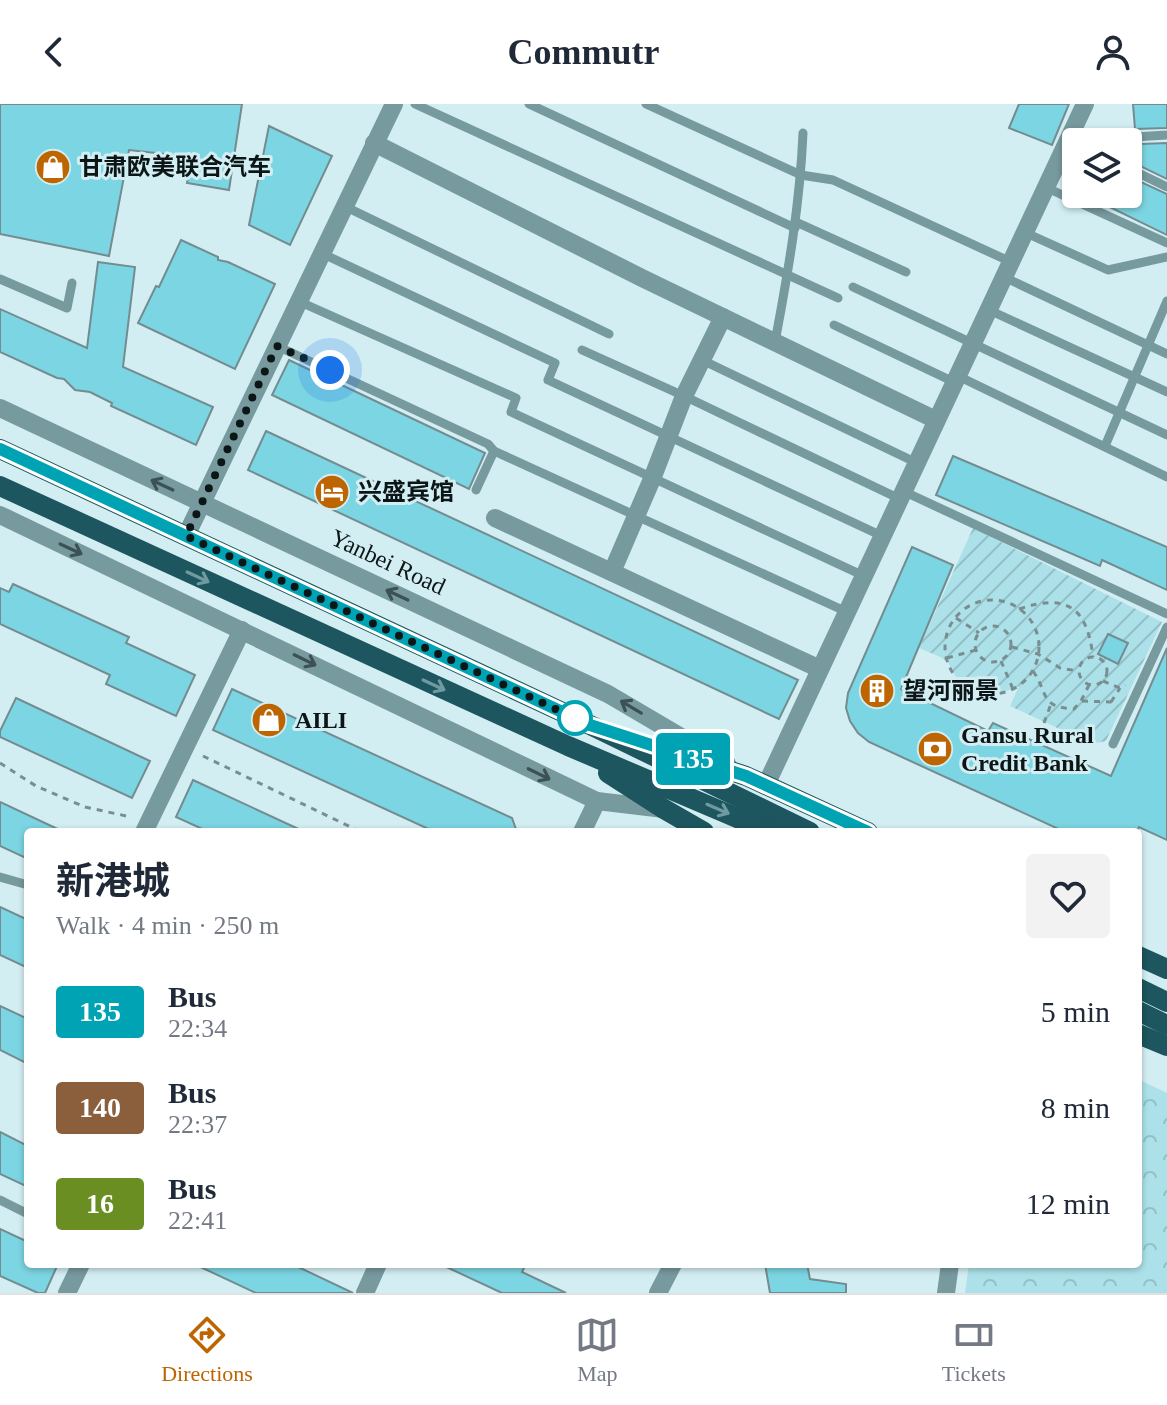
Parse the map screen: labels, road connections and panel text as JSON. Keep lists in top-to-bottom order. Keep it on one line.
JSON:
{"streets":{"street":["Yanbei Road"]},"places":{"shop":["甘肃欧美联合汽车","AILI"],"hotel":["兴盛宾馆"],"building":["望河丽景"],"bank":["Gansu Rural Credit Bank"]},"lines":["bus line 135"],"page":{"header":"Commutr","on_map":"135","heading":["新港城","Walk · 4 min · 250 m"],"list":[{"mark":"135","name":"Bus","note":"22:34","value":"5 min"},{"mark":"140","name":"Bus","note":"22:37","value":"8 min"},{"mark":"16","name":"Bus","note":"22:41","value":"12 min"}],"tabs":["Directions","Map","Tickets"]}}
